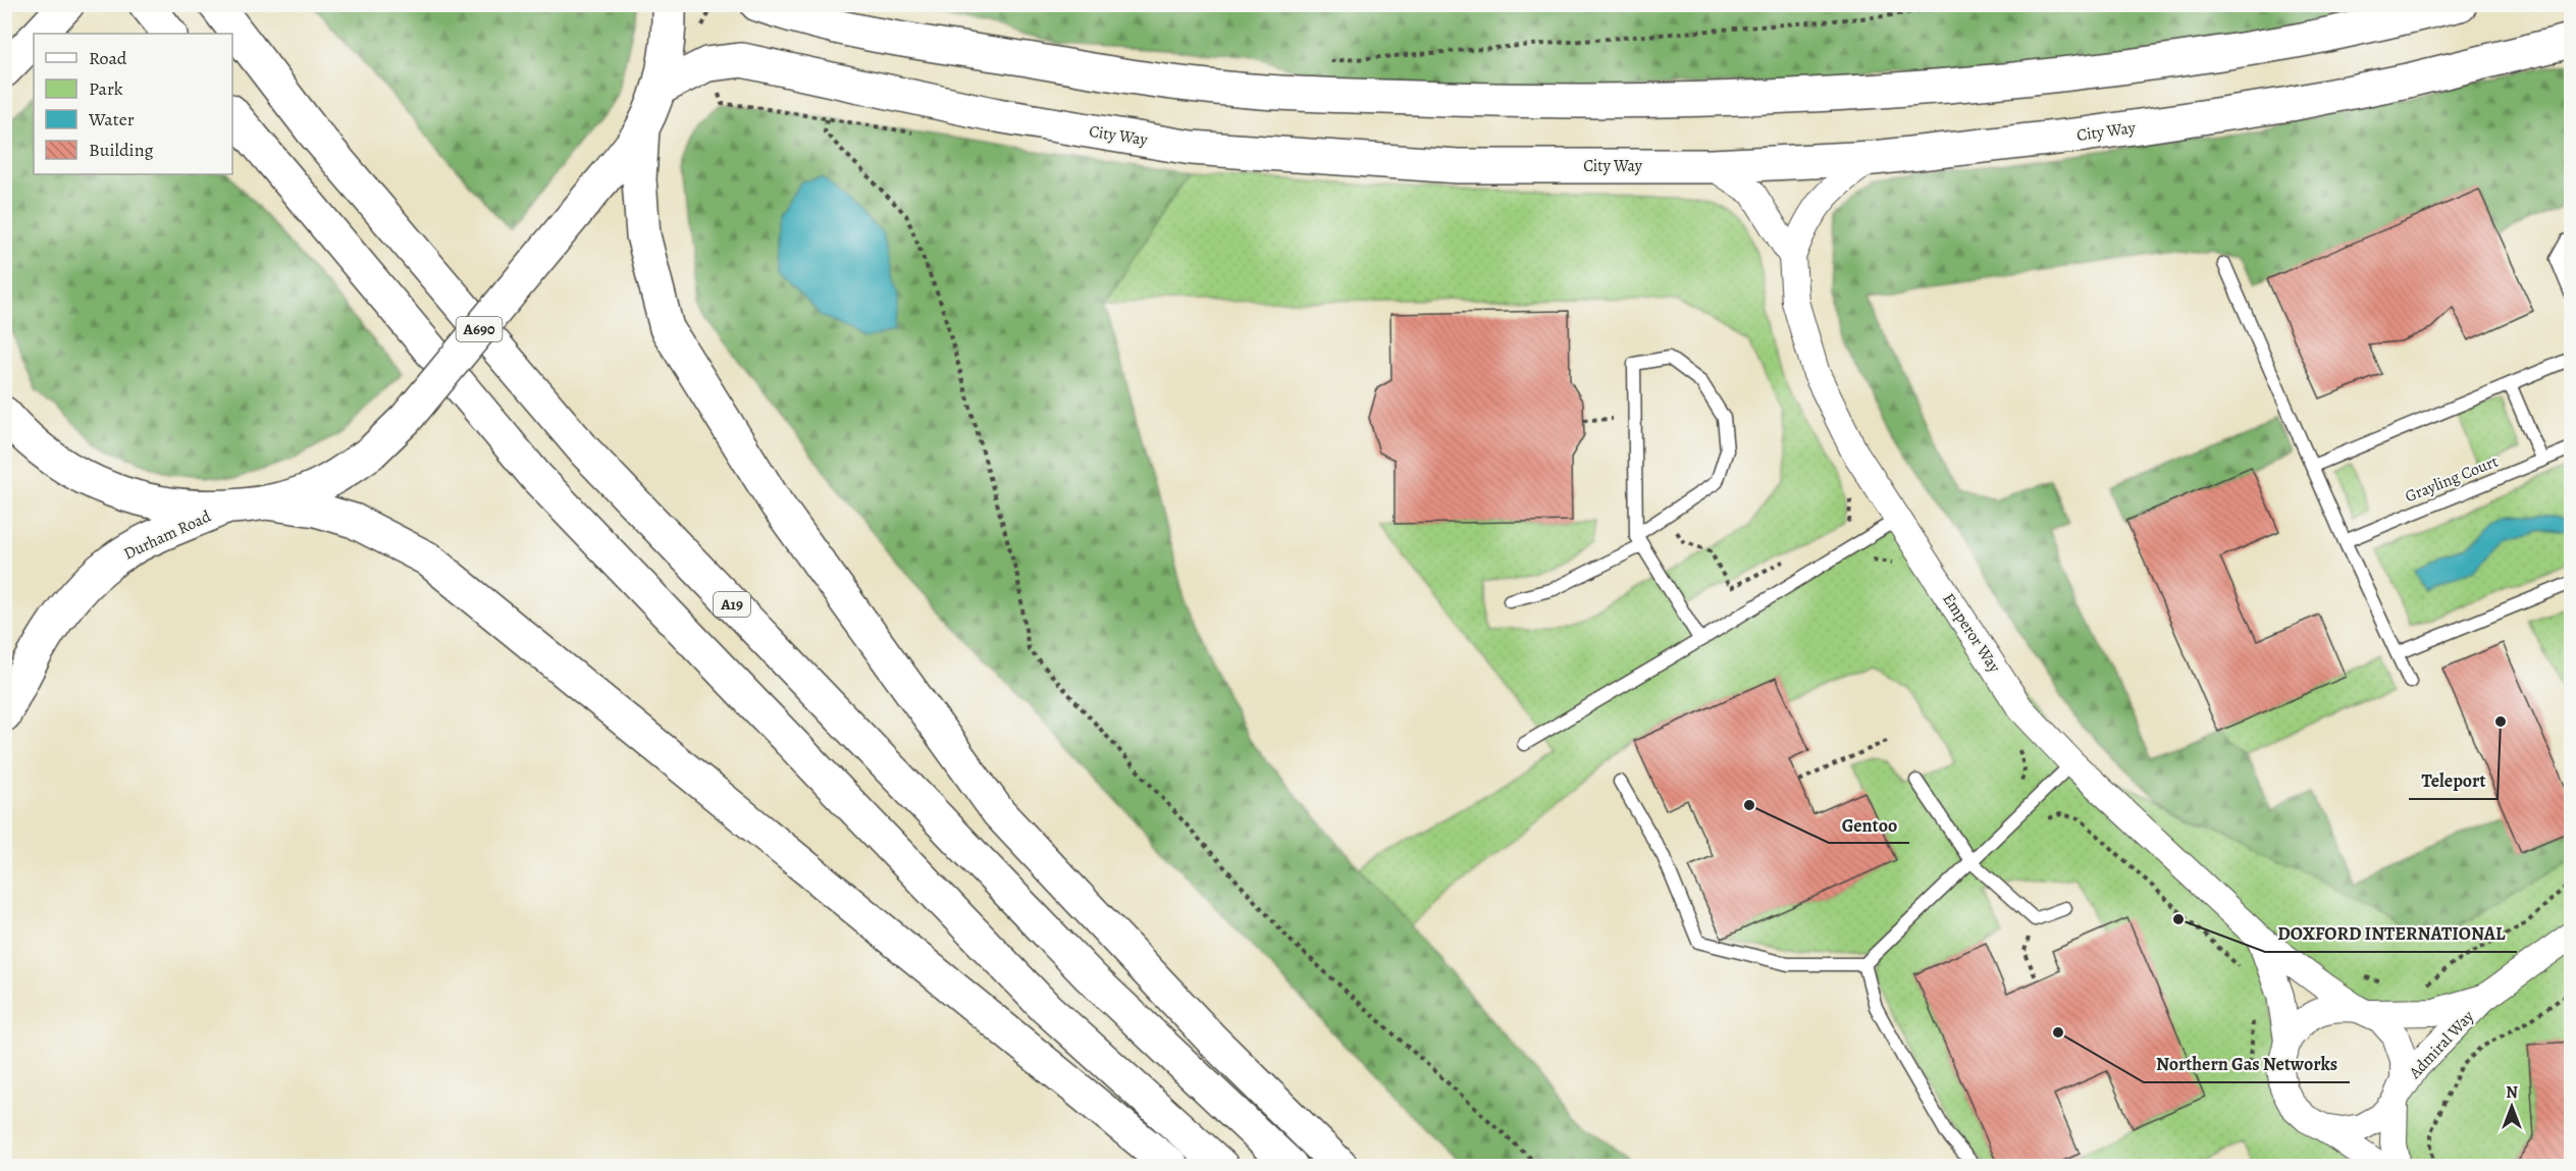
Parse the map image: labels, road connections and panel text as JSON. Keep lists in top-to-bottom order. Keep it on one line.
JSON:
{"streets":{"main road":["City Way","A690","Durham Road","A19"],"street":["Emperor Way","Admiral Way"],"lane":["Grayling Court"]},"crossings":[["City Way","A690"],["City Way","Emperor Way"],["A690","Durham Road"],["Emperor Way","Admiral Way"]],"places":["Teleport","Gentoo","DOXFORD INTERNATIONAL","Northern Gas Networks"],"legend":["Road","Park","Water","Building"],"north":"top"}
